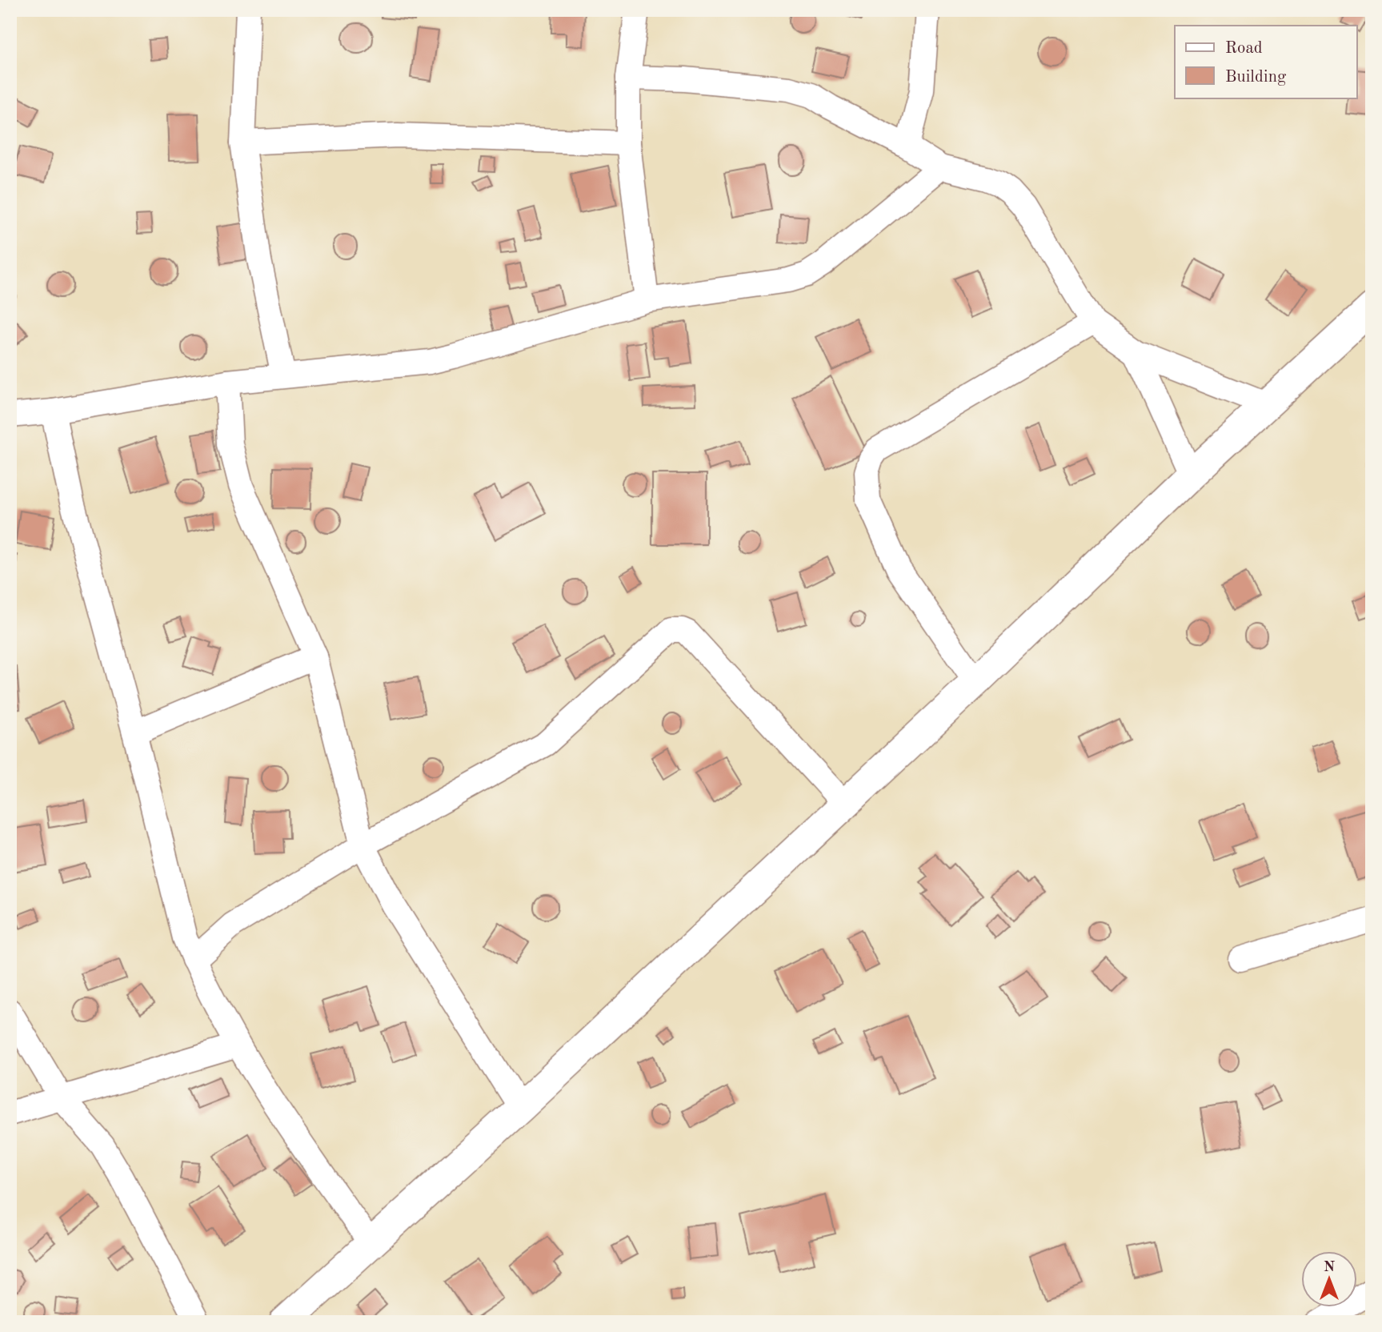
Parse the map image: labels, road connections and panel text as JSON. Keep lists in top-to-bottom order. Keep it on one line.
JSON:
{"legend":["Road","Building"],"north":"top"}
